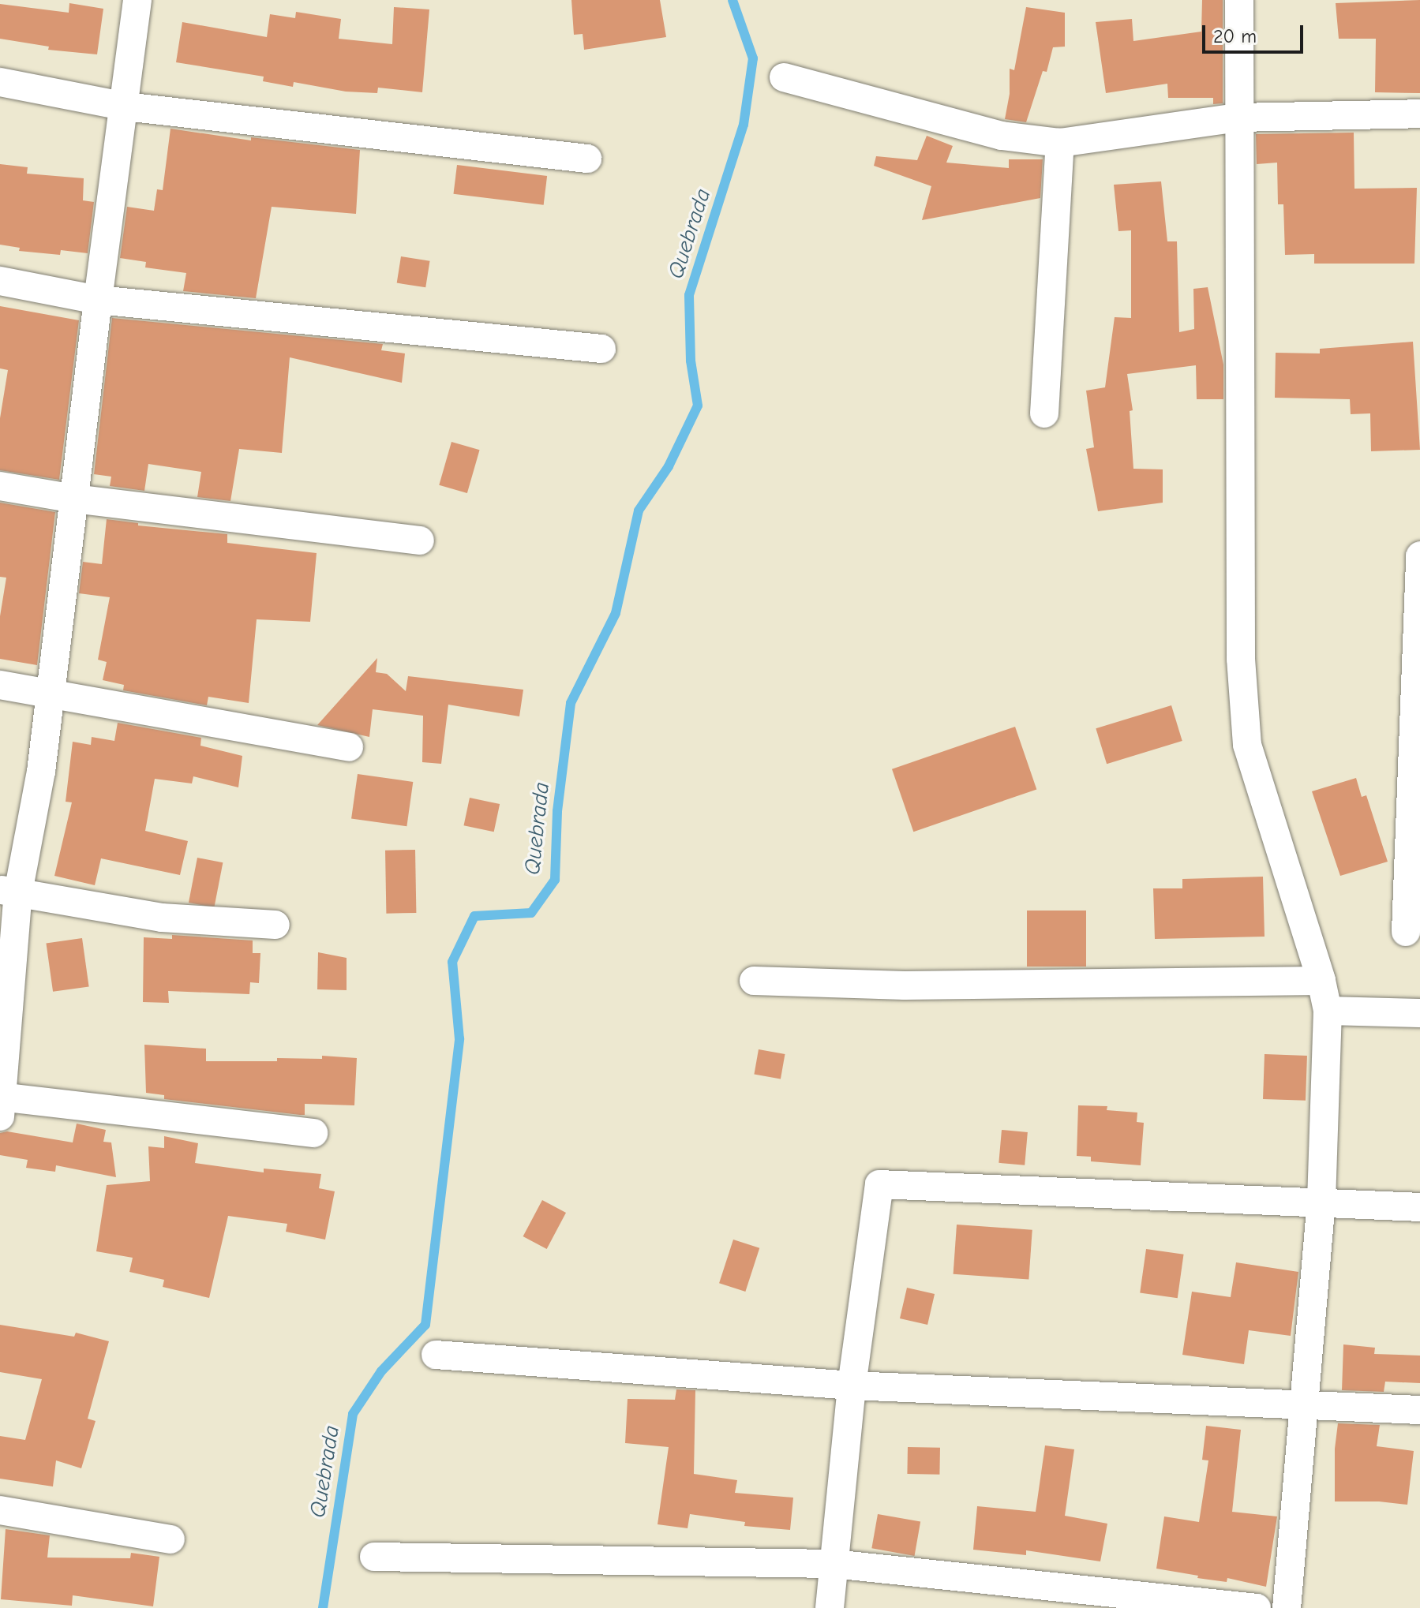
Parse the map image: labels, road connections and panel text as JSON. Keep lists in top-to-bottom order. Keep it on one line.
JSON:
{"water":["Quebrada"],"scale_bar":"20 m"}
